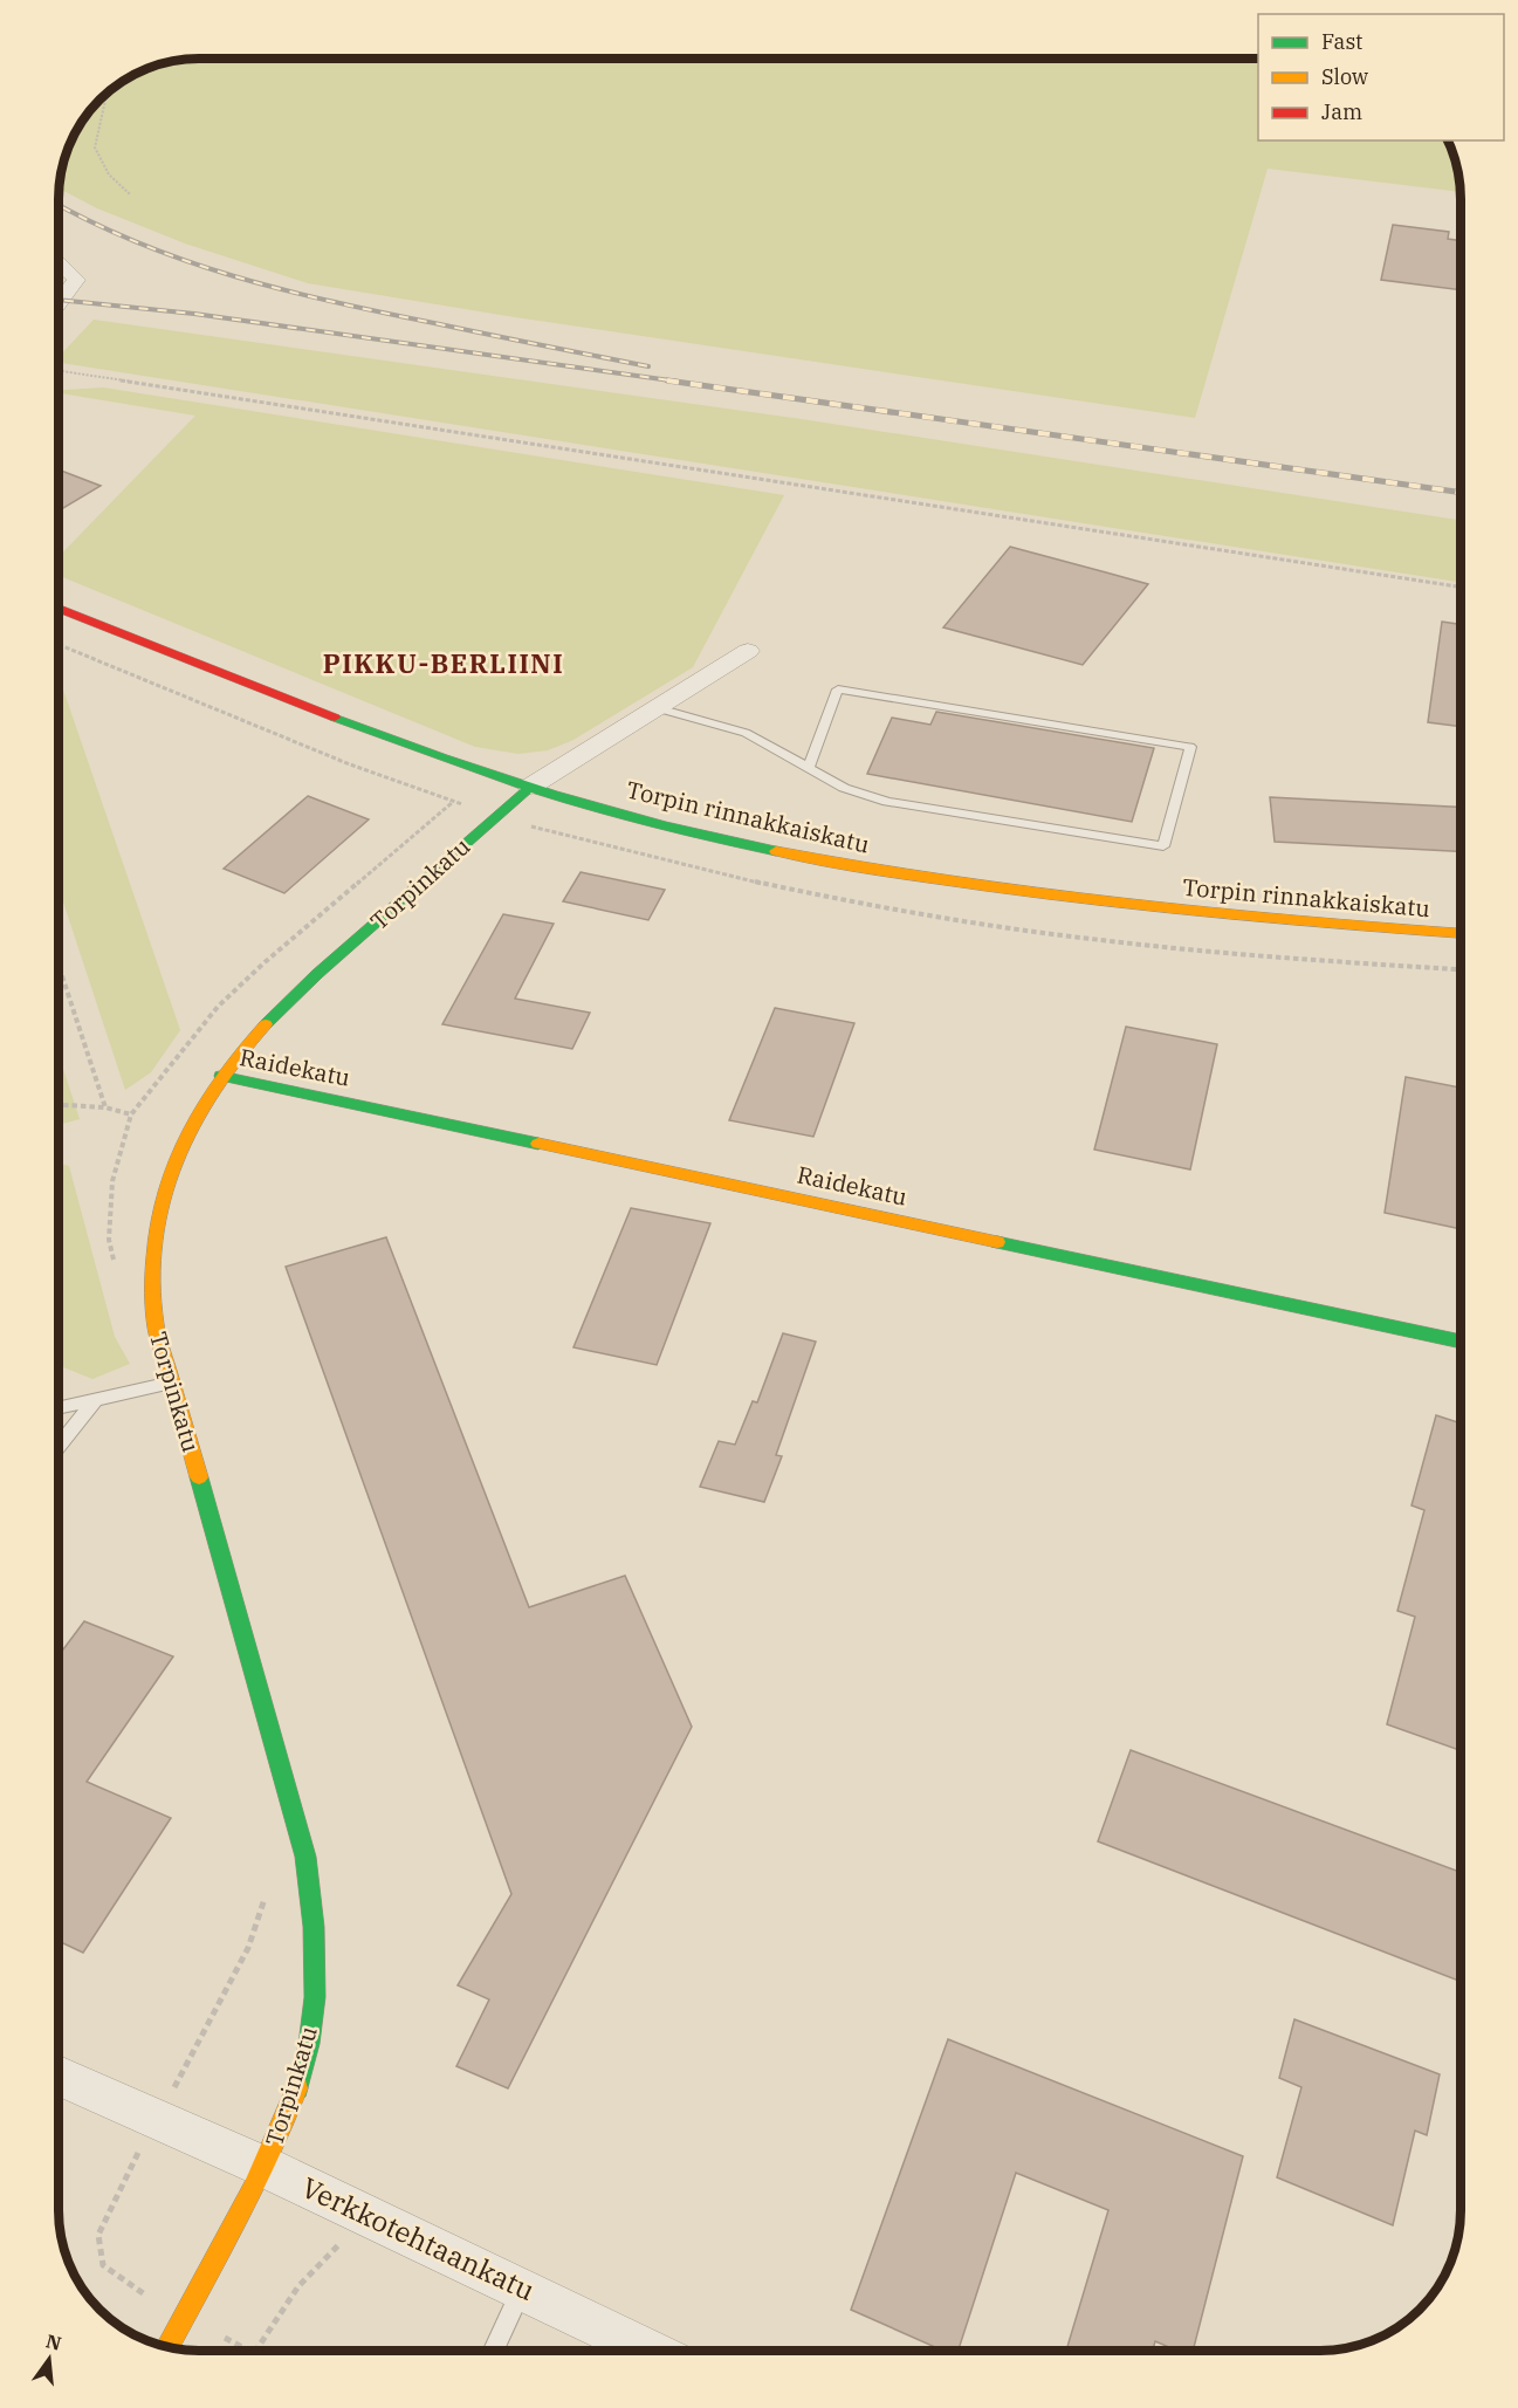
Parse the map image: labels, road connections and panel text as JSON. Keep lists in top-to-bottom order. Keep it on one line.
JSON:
{"streets":{"street":["Torpin rinnakkaiskatu","Torpinkatu","Raidekatu","Verkkotehtaankatu"]},"crossings":[["Torpin rinnakkaiskatu","Torpinkatu"],["Torpinkatu","Raidekatu"],["Torpinkatu","Verkkotehtaankatu"]],"districts":["PIKKU-BERLIINI"],"legend":["Fast","Slow","Jam"],"north":"top"}
